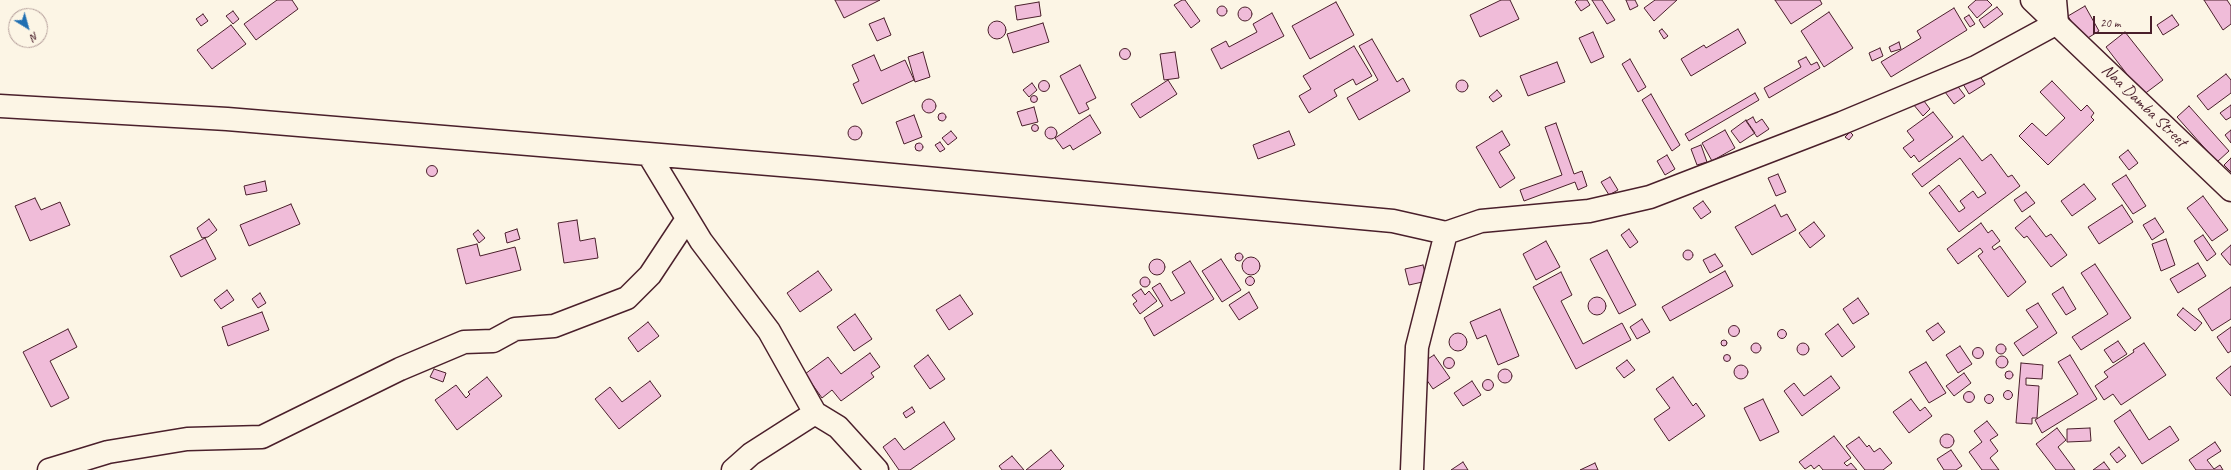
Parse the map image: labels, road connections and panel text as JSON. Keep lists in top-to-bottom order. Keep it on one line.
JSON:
{"streets":{"street":["Naa Damba Street"]},"scale_bar":"20 m","north":"bottom right"}
